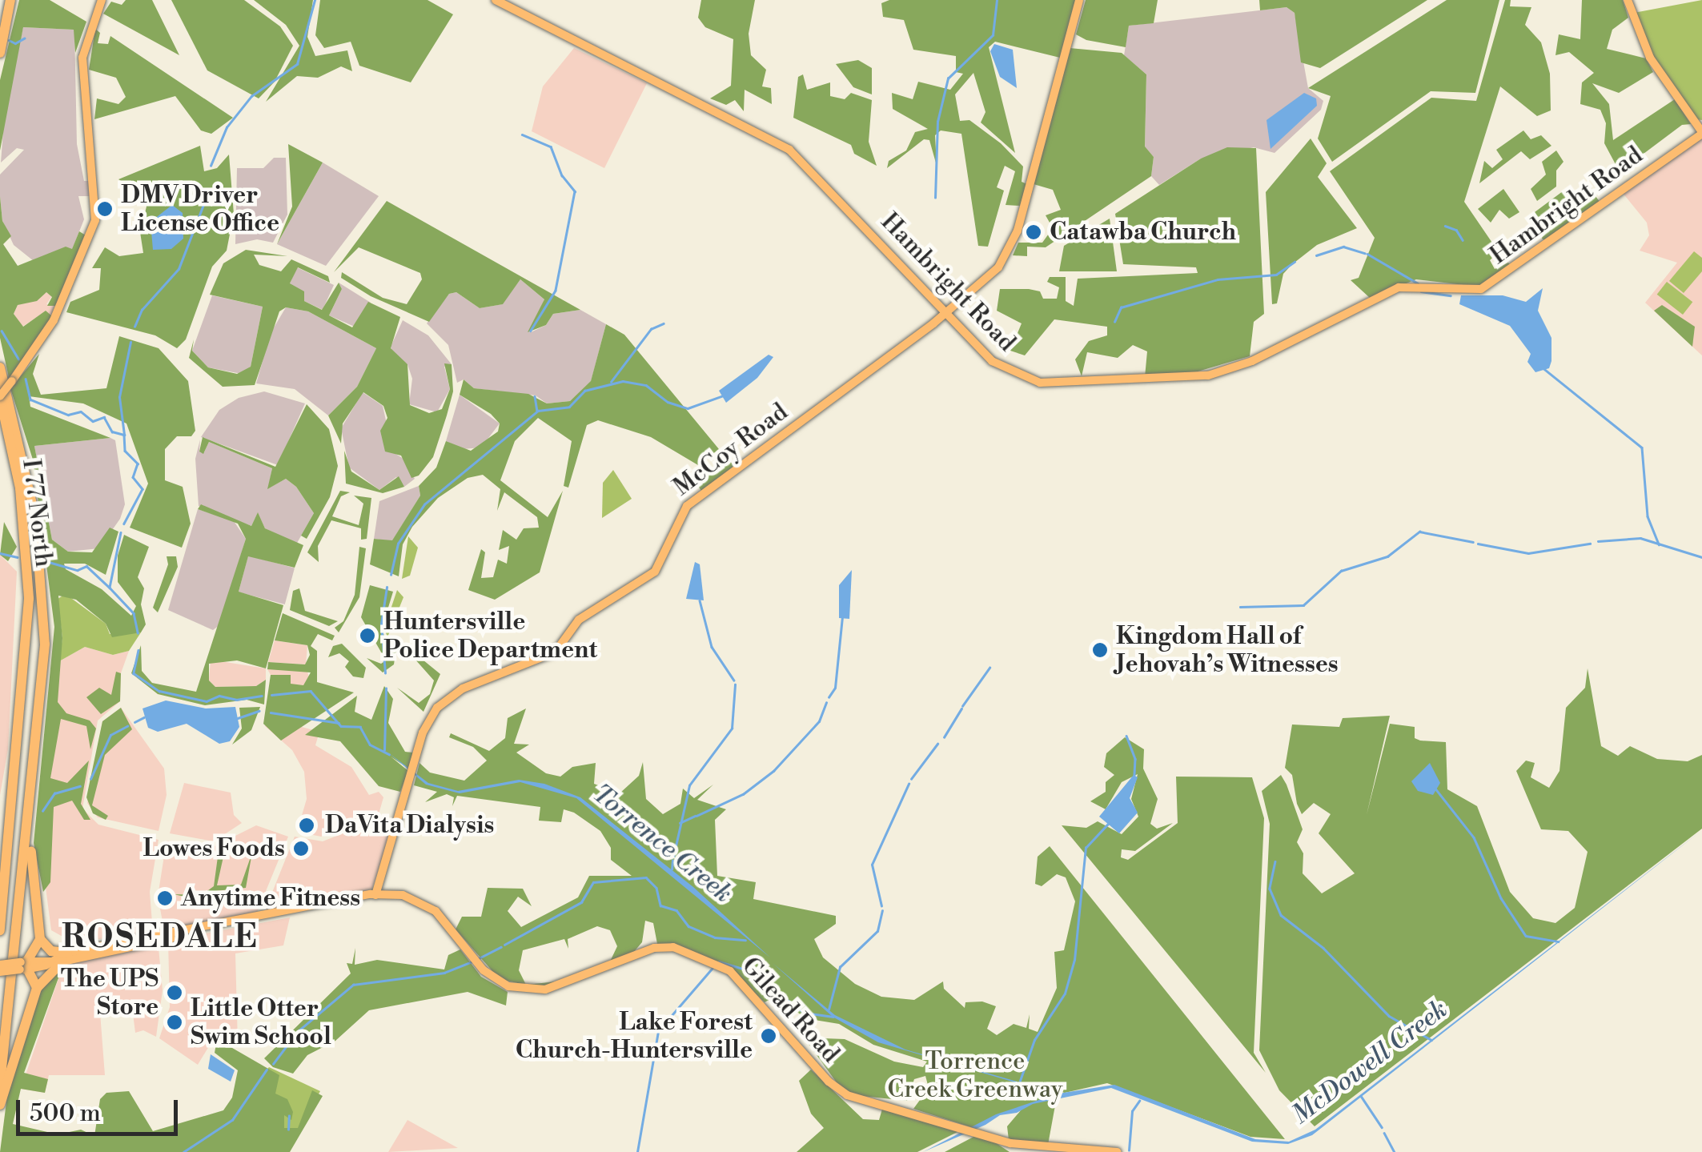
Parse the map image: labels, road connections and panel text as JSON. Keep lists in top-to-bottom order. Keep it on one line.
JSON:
{"streets":{"highway":["I 77 North"],"main road":["Hambright Road","McCoy Road","Gilead Road"]},"crossings":[["Hambright Road","McCoy Road"],["McCoy Road","Gilead Road"]],"districts":["ROSEDALE"],"water":["Torrence Creek","McDowell Creek"],"parks":["Torrence Creek Greenway"],"places":["DMV Driver License Office","Catawba Church","Huntersville Police Department","Kingdom Hall of Jehovah’s Witnesses","DaVita Dialysis","Lowes Foods","Anytime Fitness","The UPS Store","Little Otter Swim School","Lake Forest Church-Huntersville"],"scale_bar":"500 m"}
